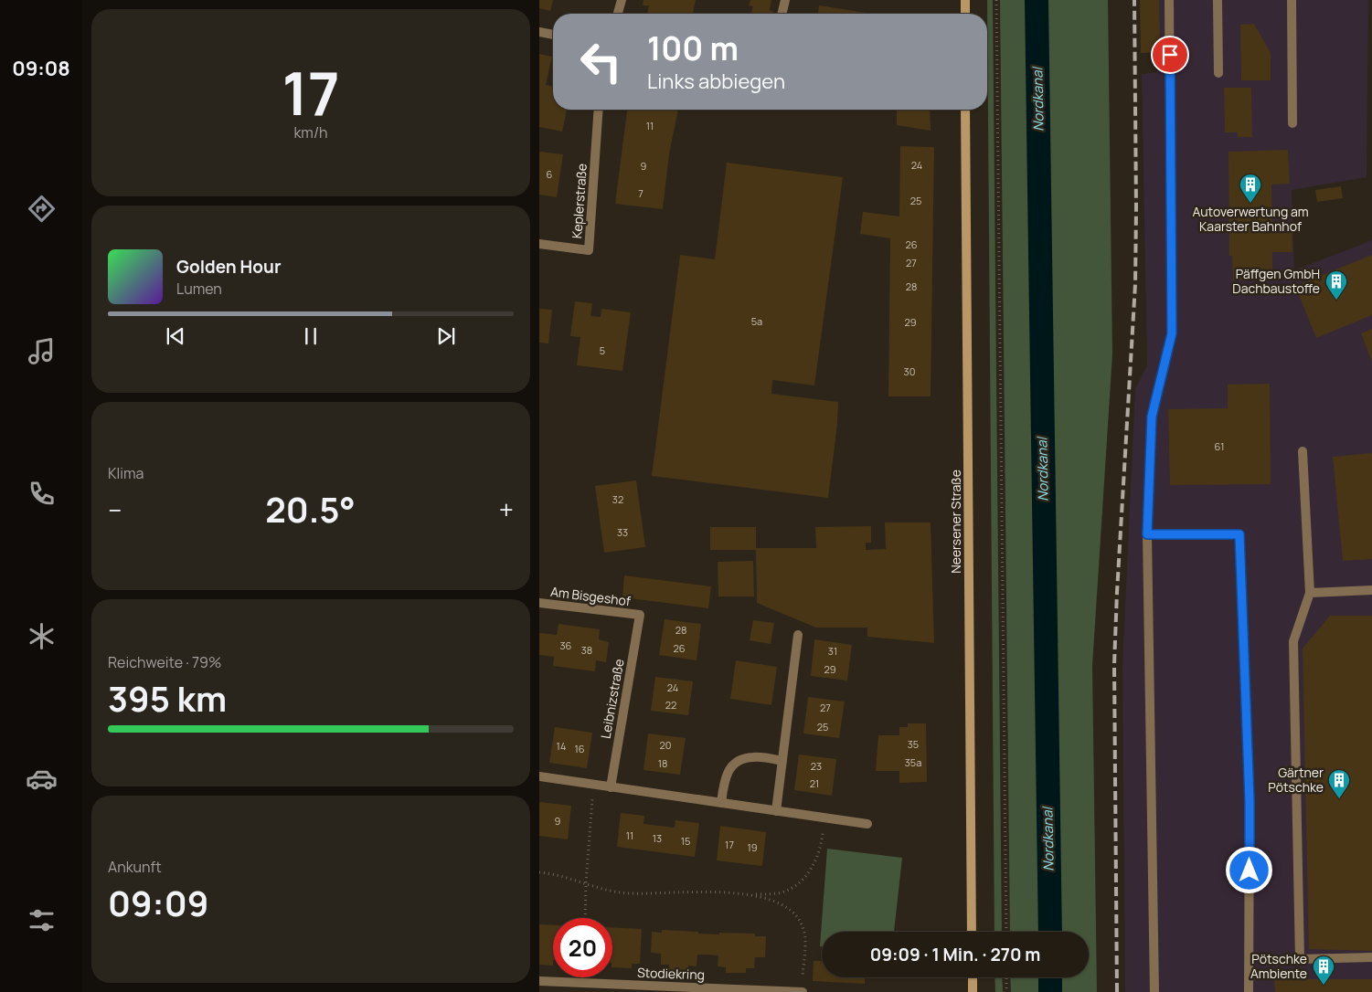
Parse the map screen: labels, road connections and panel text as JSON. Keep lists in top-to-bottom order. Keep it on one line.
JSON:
{"streets":{"main road":["Neersener Straße"],"street":["Keplerstraße","Am Bisgeshof","Leibnizstraße","Stodiekring"]},"crossings":[["Am Bisgeshof","Leibnizstraße"]],"water":["Nordkanal"],"places":{"building":["Autoverwertung am Kaarster Bahnhof","Päffgen GmbH Dachbaustoffe","Gärtner Pötschke","Pötschke Ambiente"]},"house_numbers":["11","24","9","6","7","25","26","27","28","5a","29","5","30","61","32","33","28","36","26","38","31","29","24","22","27","25","35","20","14","16","35a","18","23","21","9","11","13","15","17","19"],"page":{"tabs":"09:08","tile":[["17","km/h"],"Klima",["Reichweite · 79%","395 km"],["Ankunft","09:09"]],"turn":["100 m","Links abbiegen"],"song":["Golden Hour","Lumen"],"heat":["−","20.5°","+"],"limit":"20","trip":"09:09 · 1 Min. · 270 m"}}
